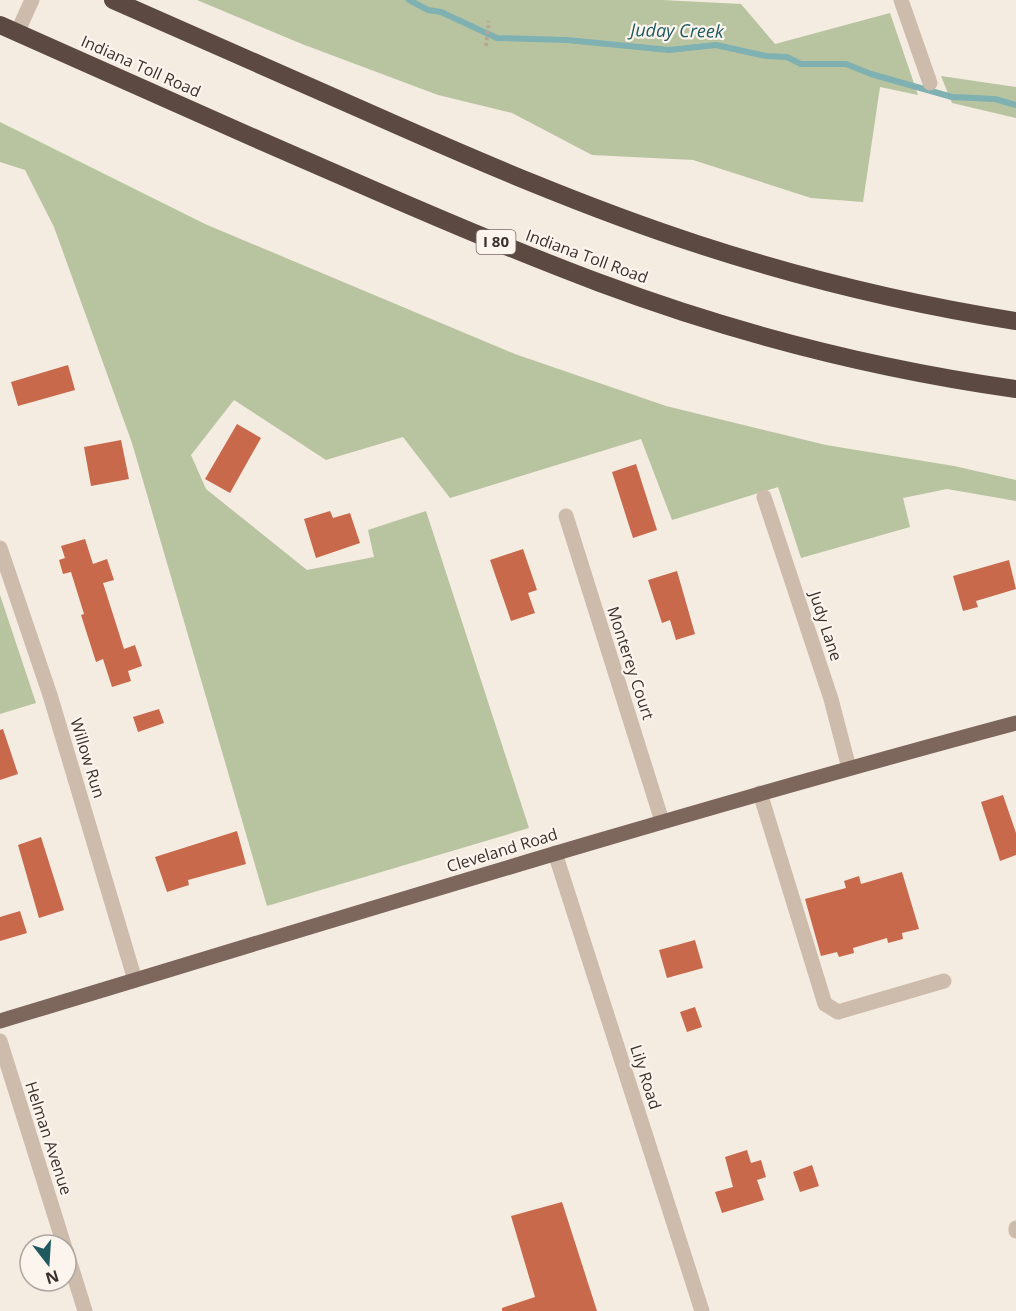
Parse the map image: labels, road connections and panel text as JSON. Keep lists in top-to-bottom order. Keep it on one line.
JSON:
{"streets":{"highway":["Indiana Toll Road","I 80"],"main road":["Cleveland Road"],"street":["Judy Lane","Monterey Court","Willow Run","Lily Road","Helman Avenue"]},"crossings":[["Judy Lane","Cleveland Road"],["Monterey Court","Cleveland Road"],["Willow Run","Cleveland Road"],["Cleveland Road","Lily Road"]],"water":["Juday Creek"],"north":"bottom"}
